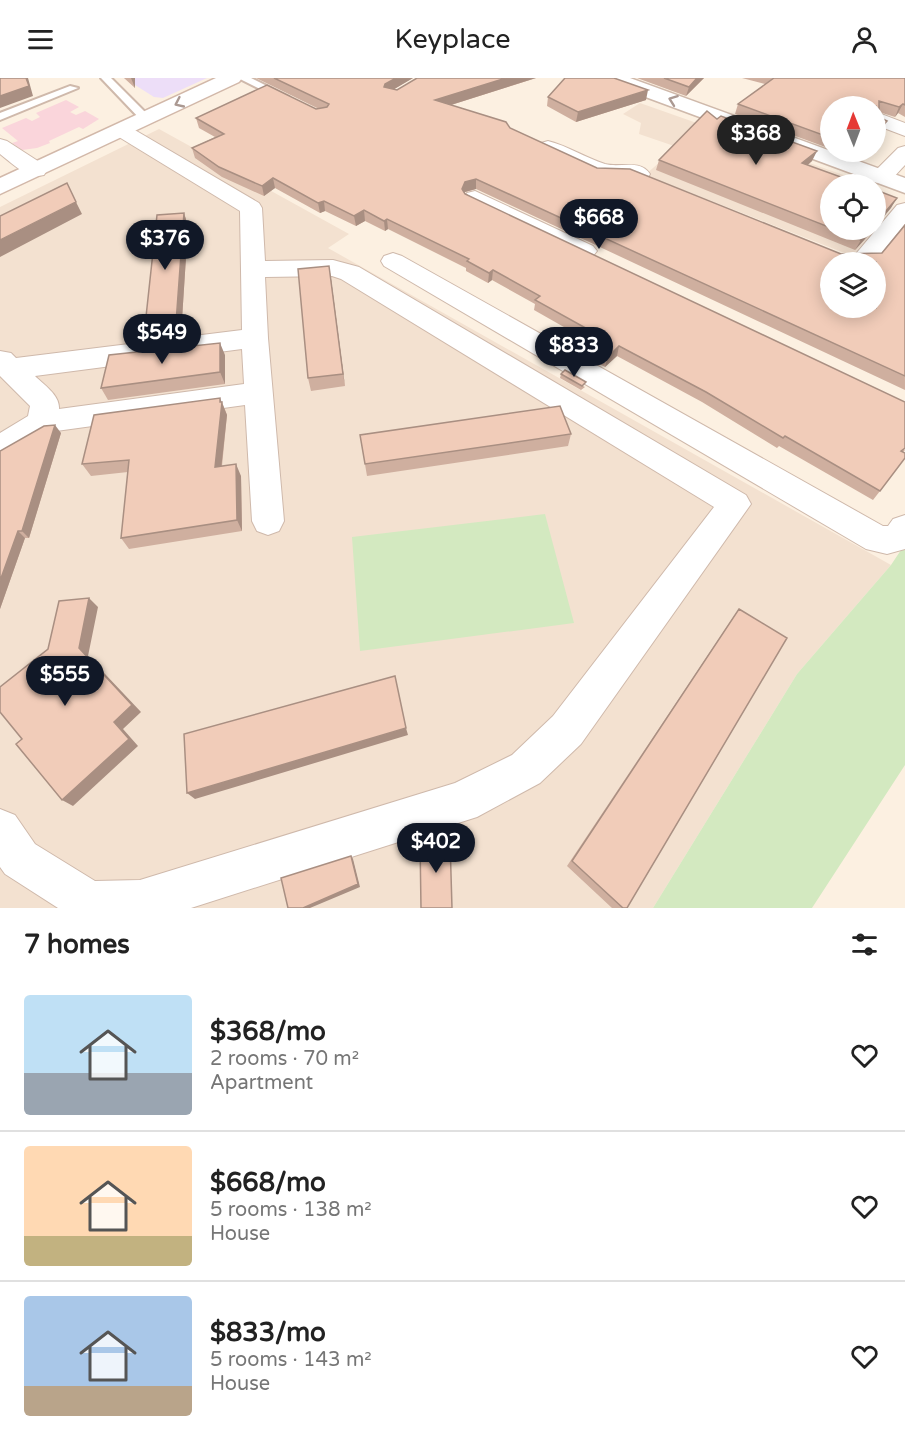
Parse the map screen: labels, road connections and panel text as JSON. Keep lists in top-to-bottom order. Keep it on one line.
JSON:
{"north":"top","page":{"header":"Keyplace","price":["$368","$668","$376","$549","$833","$555","$402"],"heading":"7 homes","list":[{"name":"$368/mo","note":"2 rooms · 70 m² · Apartment"},{"name":"$668/mo","note":"5 rooms · 138 m² · House"},{"name":"$833/mo","note":"5 rooms · 143 m² · House"}]}}
